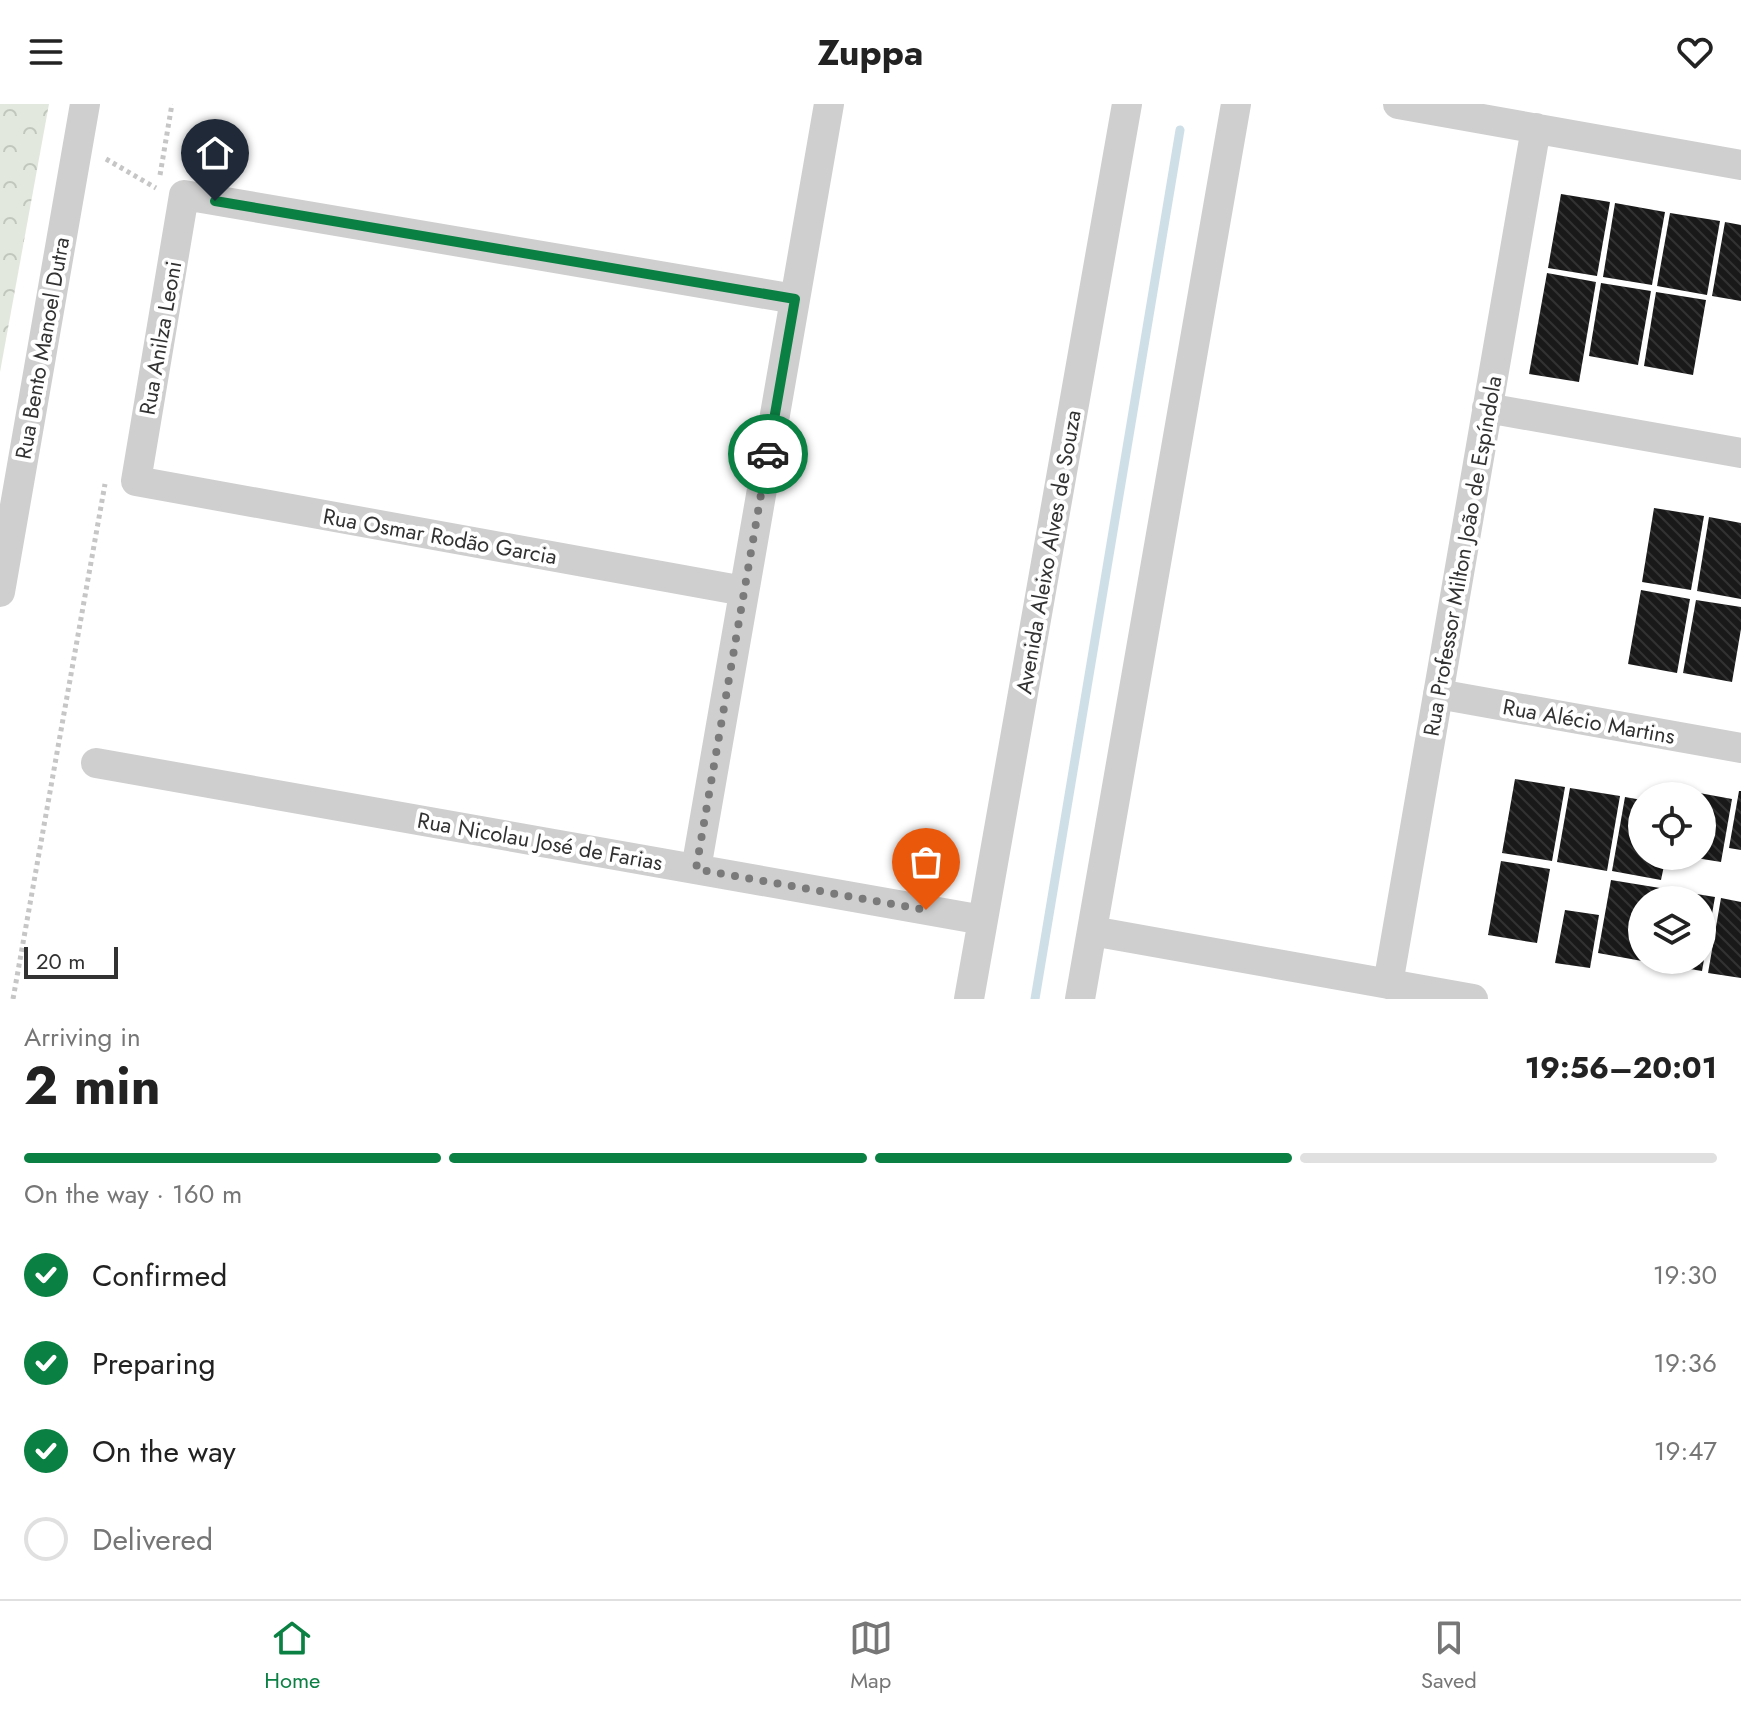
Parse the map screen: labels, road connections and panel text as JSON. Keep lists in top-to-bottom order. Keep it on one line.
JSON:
{"streets":{"street":["Rua Anilza Leoni","Rua Bento Manoel Dutra","Rua Osmar Rodão Garcia","Avenida Aleixo Alves de Souza","Rua Professor Milton João de Espíndola","Rua Alécio Martins","Rua Nicolau José de Farias"]},"crossings":[["Rua Anilza Leoni","Rua Osmar Rodão Garcia"],["Avenida Aleixo Alves de Souza","Rua Nicolau José de Farias"],["Rua Professor Milton João de Espíndola","Rua Alécio Martins"]],"scale_bar":"20 m","page":{"header":"Zuppa","scale":"20 m","heading":["2 min","Arriving in","19:56–20:01"],"bar":"On the way · 160 m","list":[["Confirmed","19:30"],["Preparing","19:36"],["On the way","19:47"],"Delivered"],"tabs":["Home","Map","Saved"]}}
